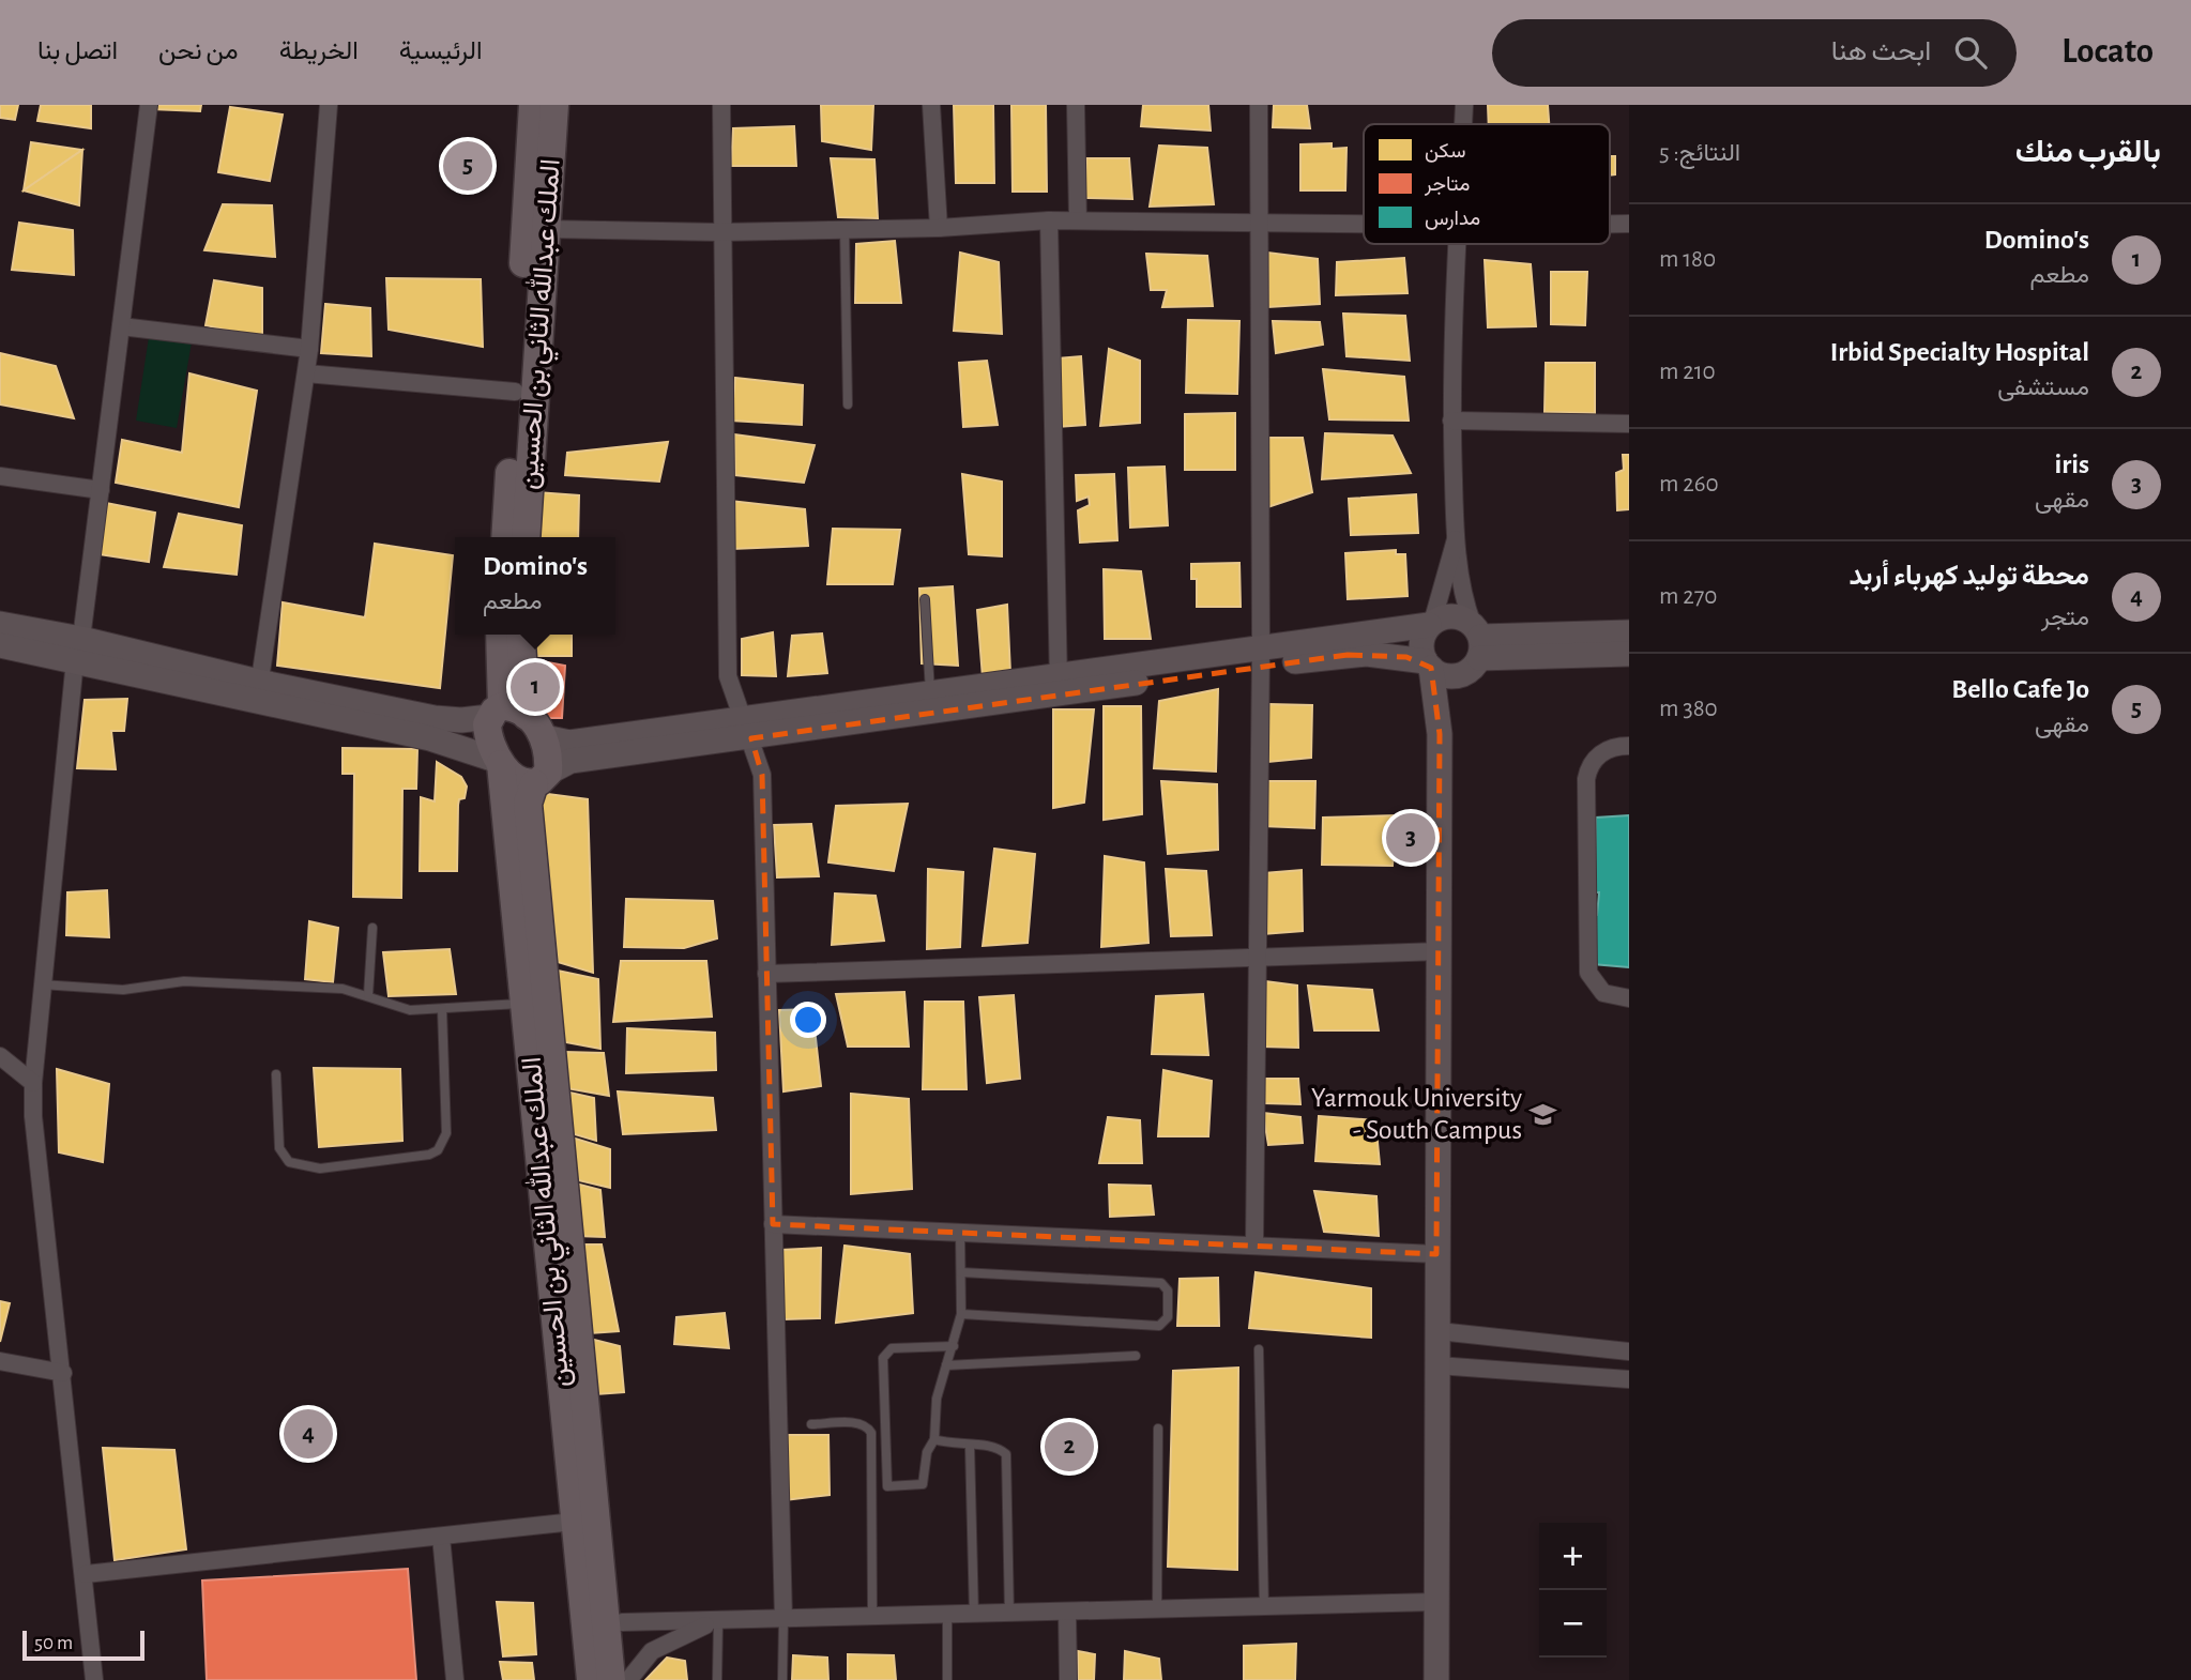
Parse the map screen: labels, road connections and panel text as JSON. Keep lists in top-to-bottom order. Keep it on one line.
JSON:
{"streets":{"main road":["الملك عبدالله الثاني بن الحسين"]},"places":{"school or university":["Yarmouk University - South Campus"]},"legend":["سكن","متاجر","مدارس"],"scale_bar":"50 m","page":{"header":"Locato","search":"ابحث هنا","nav":["الرئيسية","الخريطة","من نحن","اتصل بنا"],"heading":["بالقرب منك","النتائج: 5"],"pins":["5","1","3","4","2"],"list":[{"mark":"1","name":"Domino's","note":"مطعم","value":"180 m"},{"mark":"2","name":"Irbid Specialty Hospital","note":"مستشفى","value":"210 m"},{"mark":"3","name":"iris","note":"مقهى","value":"260 m"},{"mark":"4","name":"محطة توليد كهرباء أربد","note":"متجر","value":"270 m"},{"mark":"5","name":"Bello Cafe Jo","note":"مقهى","value":"380 m"}],"popup":["Domino's","مطعم"],"map_buttons":["+","−"],"scale":"50 m"}}
